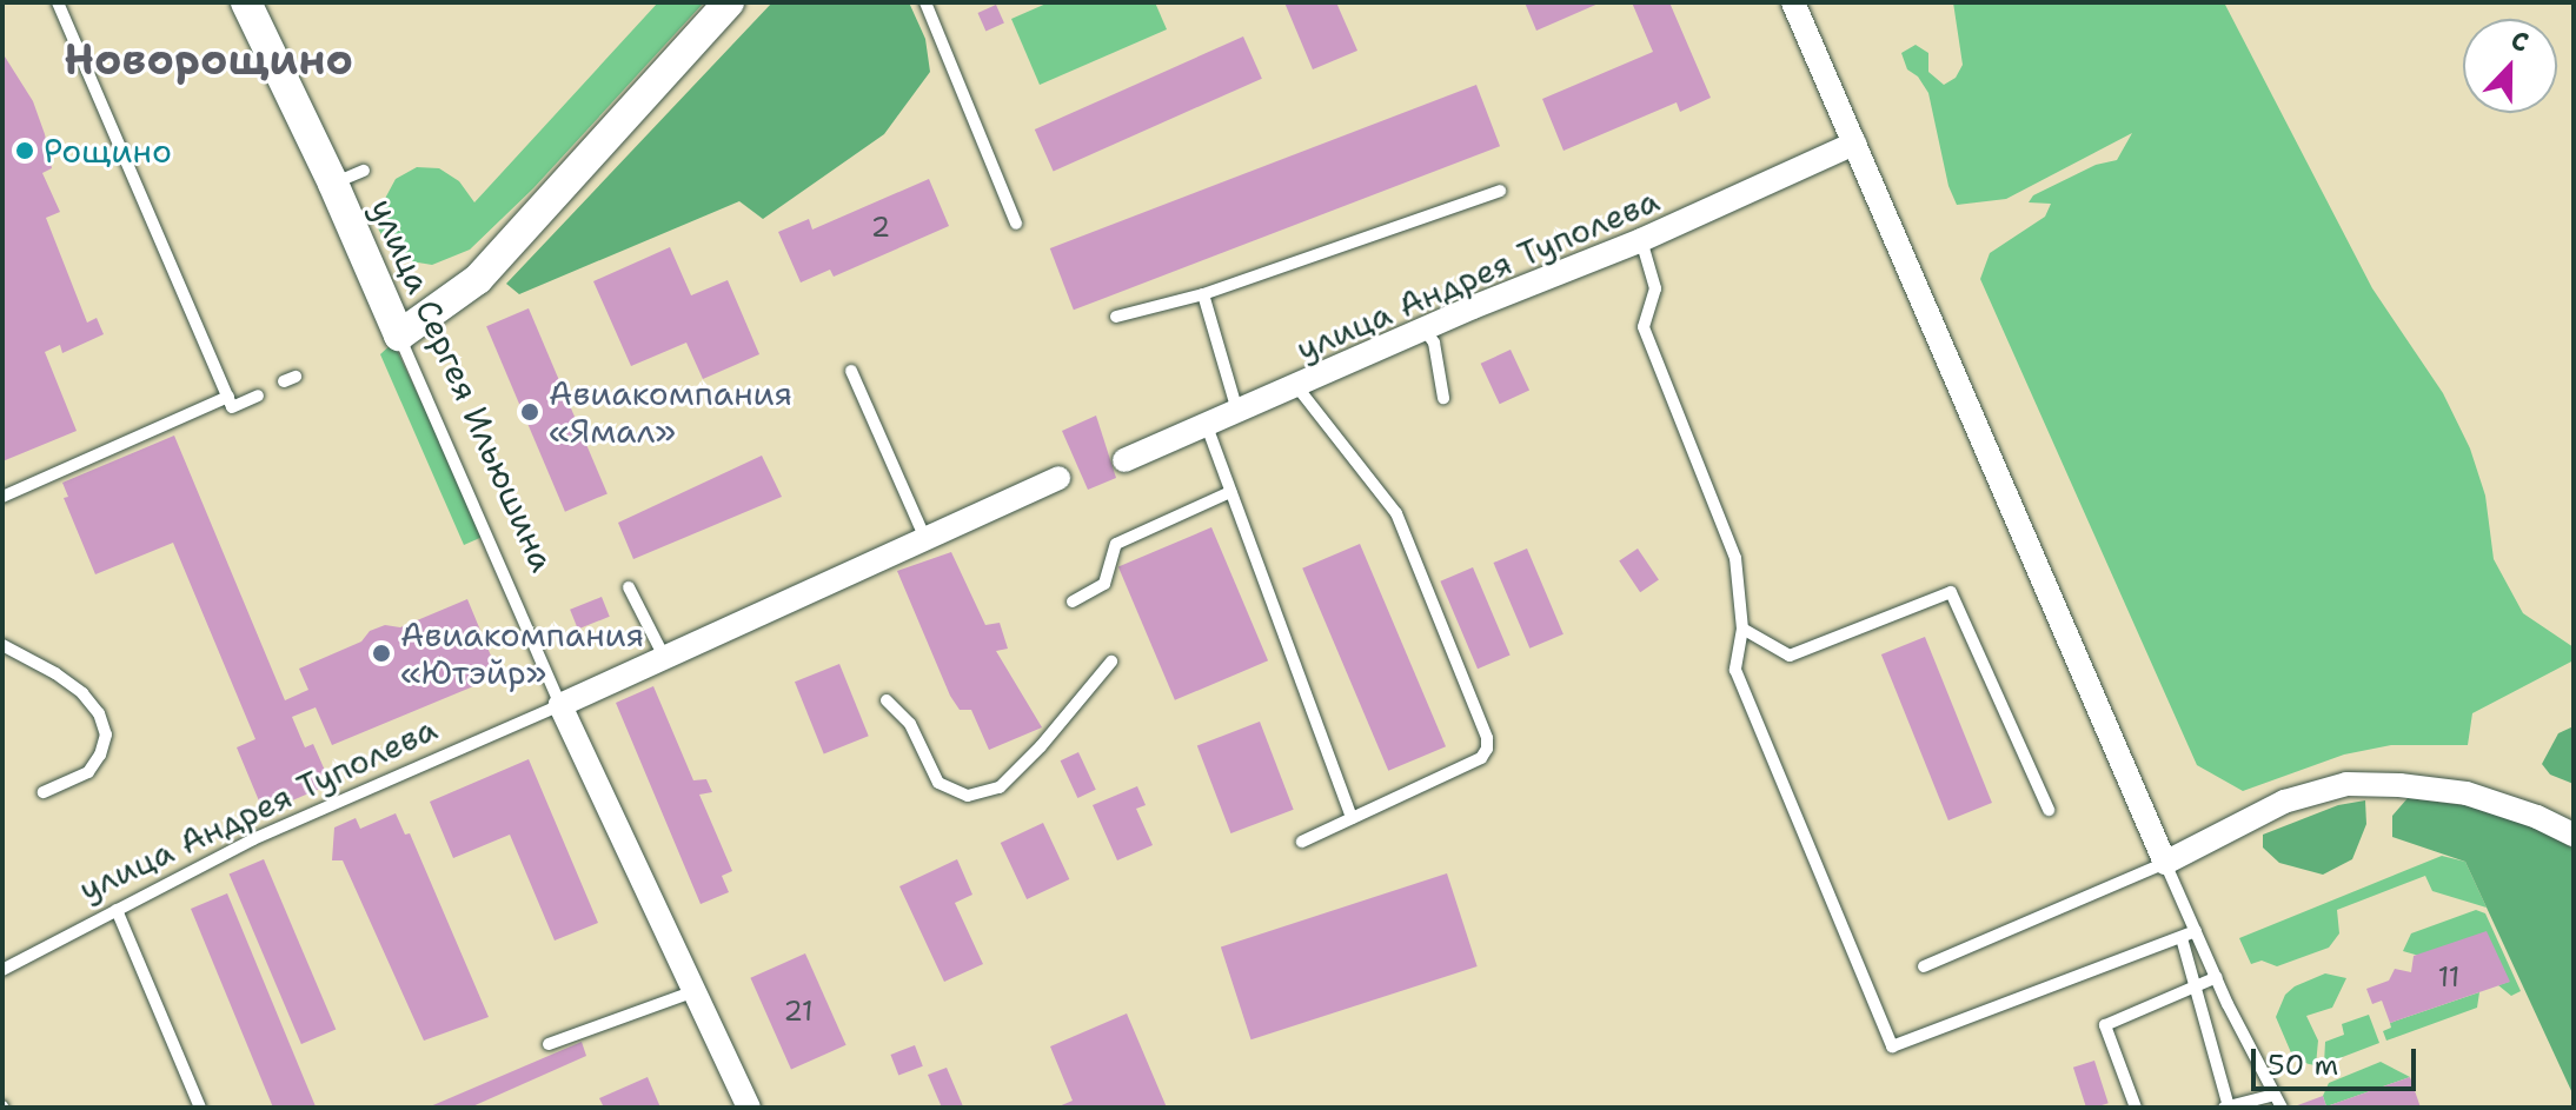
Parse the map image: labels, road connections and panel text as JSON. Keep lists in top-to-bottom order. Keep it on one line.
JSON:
{"streets":{"street":["улица Андрея Туполева","улица Сергея Ильюшина"]},"crossings":[["улица Андрея Туполева","улица Сергея Ильюшина"]],"districts":["Новорощино"],"places":["Рощино","Авиакомпания «Ямал»","Авиакомпания «Ютэйр»"],"house_numbers":["2","11","21"],"scale_bar":"50 m","north":"top"}
